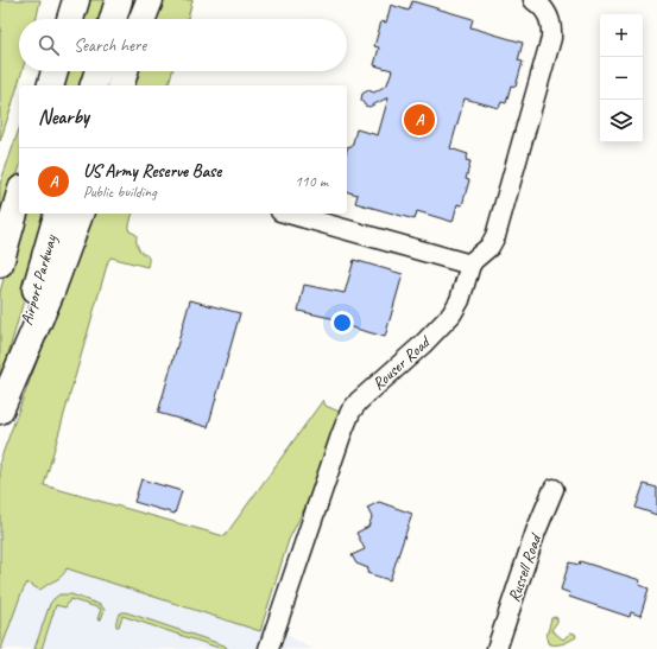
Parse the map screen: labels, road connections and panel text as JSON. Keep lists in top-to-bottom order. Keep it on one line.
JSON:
{"streets":{"highway":["Airport Parkway"],"street":["Rouser Road","Russell Road"]},"page":{"map_buttons":["+","−"],"search":"Search here","heading":"Nearby","pins":"A","list":[{"mark":"A","name":"US Army Reserve Base","note":"Public building","value":"110 m"}]}}
